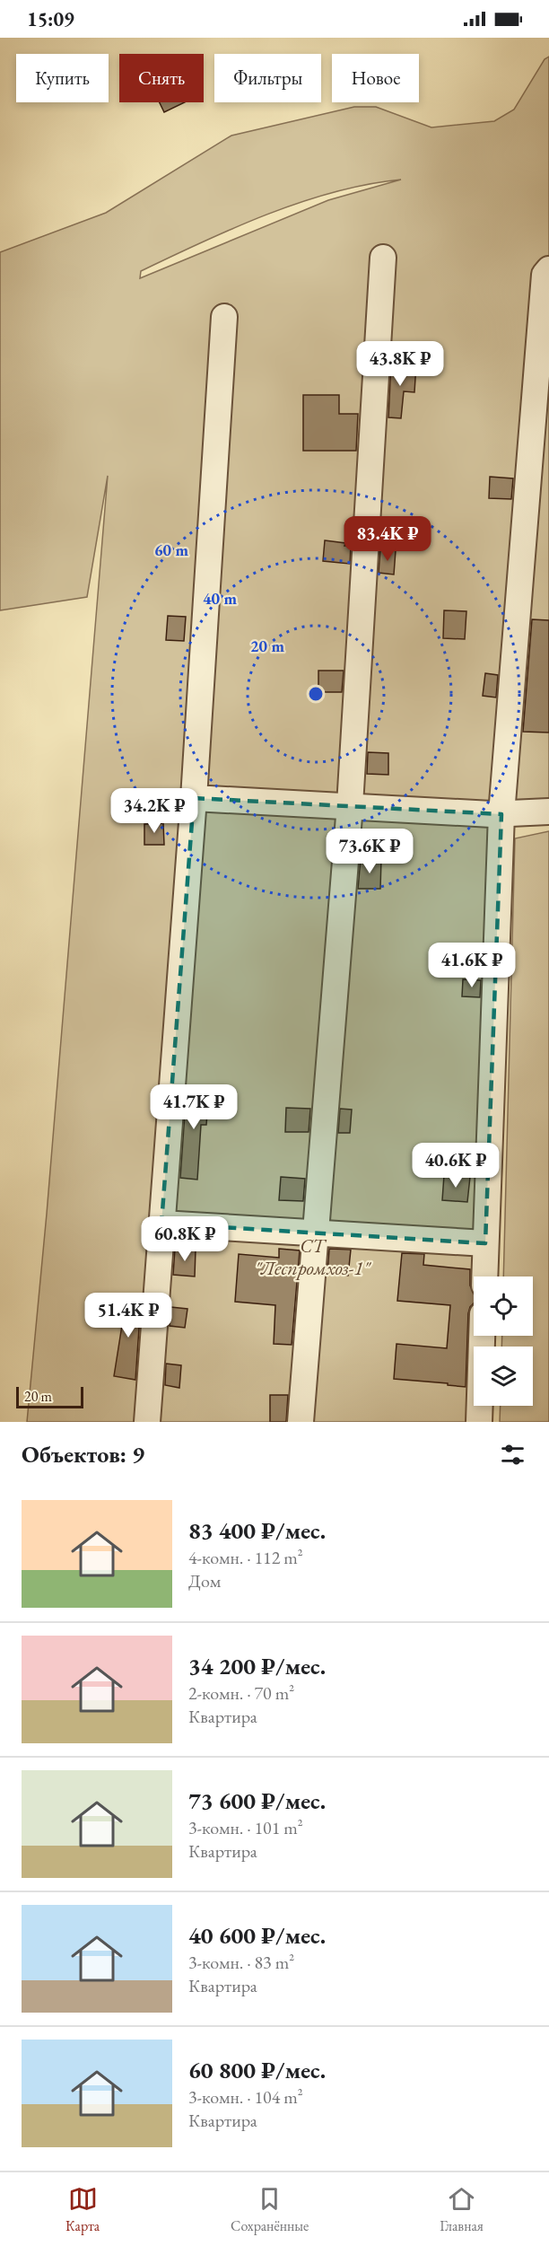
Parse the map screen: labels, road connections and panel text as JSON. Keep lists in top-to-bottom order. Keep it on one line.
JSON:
{"parks":["СТ \"Леспромхоз-1\""],"scale_bar":"20 m","page":{"status":"15:09","chip":["Купить","Снять","Фильтры","Новое"],"price":["43.8K ₽","83.4K ₽","34.2K ₽","73.6K ₽","41.6K ₽","41.7K ₽","40.6K ₽","60.8K ₽","51.4K ₽"],"scale":"20 m","heading":"Объектов: 9","list":[{"name":"83 400 ₽/мес.","note":"4-комн. · 112 m² · Дом"},{"name":"34 200 ₽/мес.","note":"2-комн. · 70 m² · Квартира"},{"name":"73 600 ₽/мес.","note":"3-комн. · 101 m² · Квартира"},{"name":"40 600 ₽/мес.","note":"3-комн. · 83 m² · Квартира"},{"name":"60 800 ₽/мес.","note":"3-комн. · 104 m² · Квартира"}],"tabs":["Карта","Сохранённые","Главная"]},"rings":["60 m","40 m","20 m"]}
